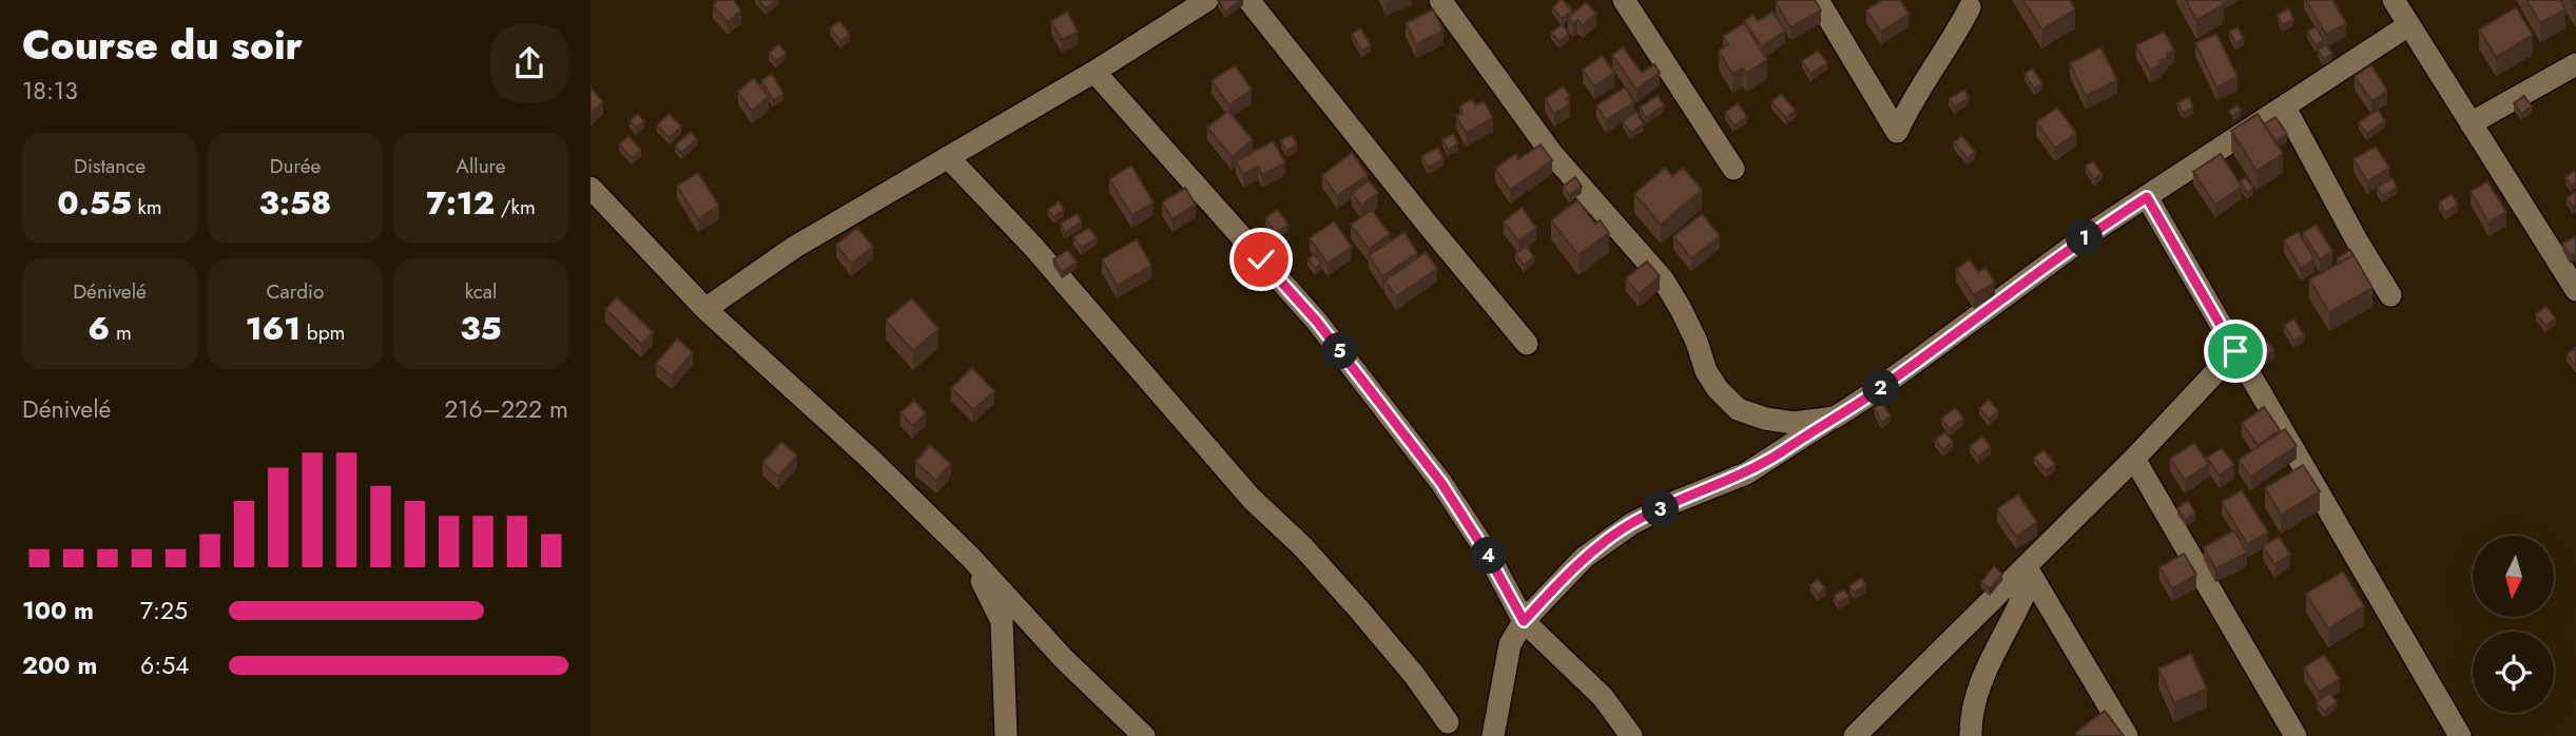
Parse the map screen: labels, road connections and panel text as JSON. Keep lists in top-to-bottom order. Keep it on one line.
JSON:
{"north":"bottom","page":{"heading":["Course du soir","18:13"],"stats":[["Distance","0.55 km"],["Durée","3:58"],["Allure","7:12 /km"],["Dénivelé","6 m"],["Cardio","161 bpm"],["kcal","35"]],"pins":["1","5","2","3","4"],"chart":["Dénivelé","216–222 m"],"list":[{"name":"100 m","note":"7:25"},{"name":"200 m","note":"6:54"}]}}
